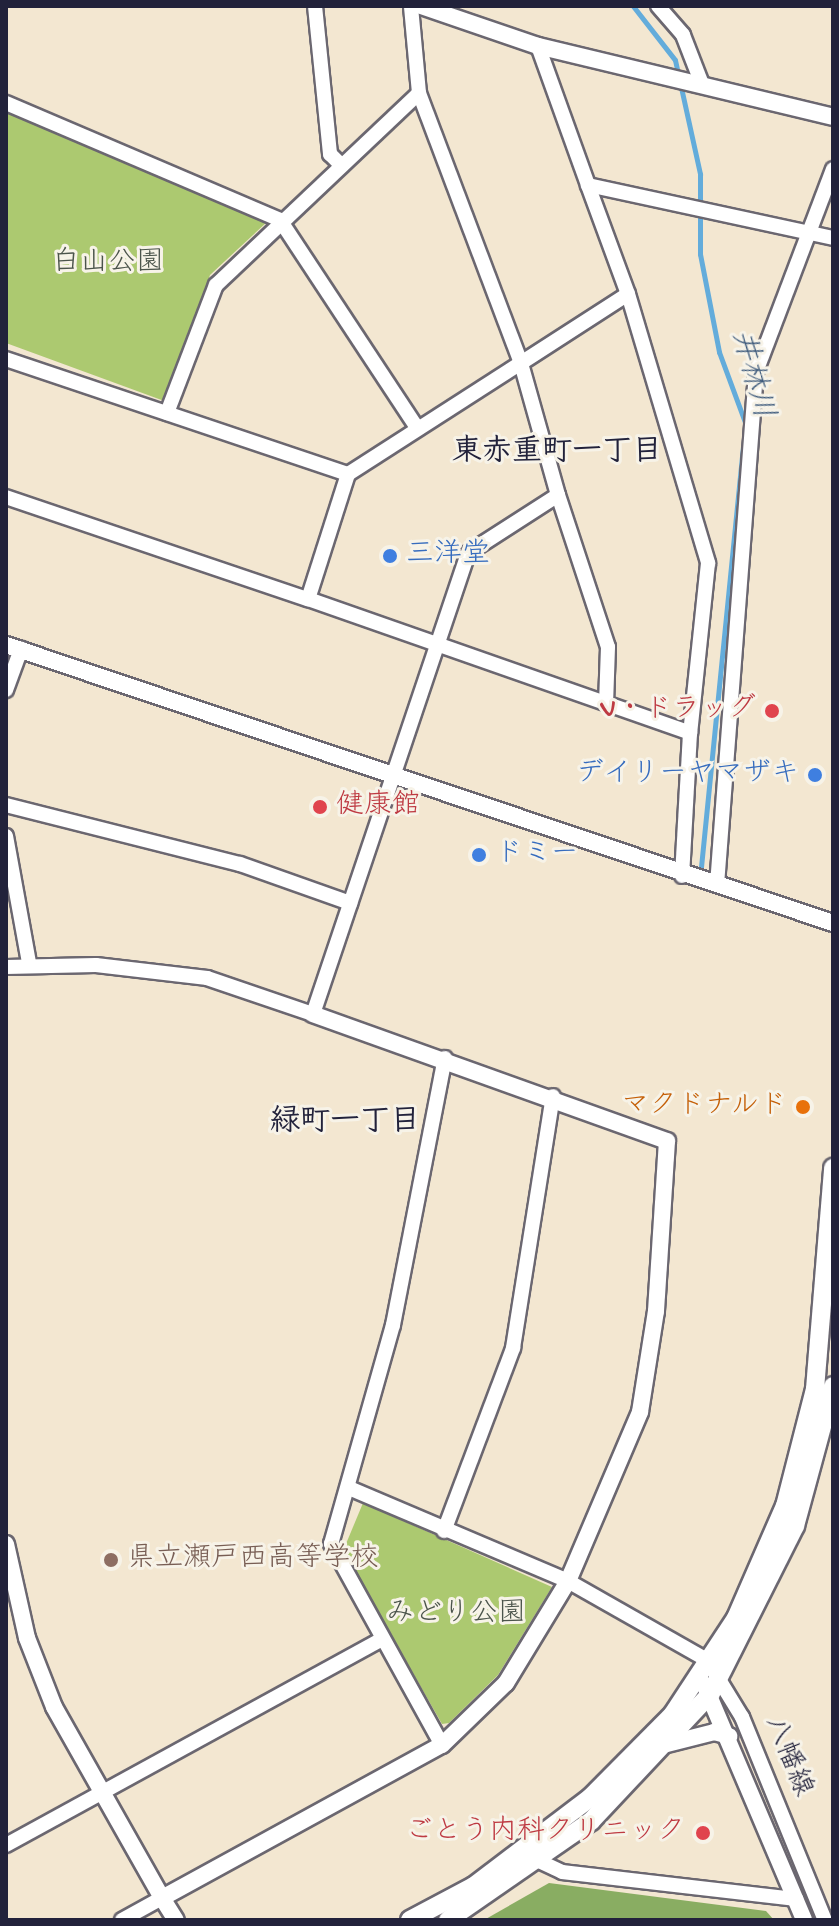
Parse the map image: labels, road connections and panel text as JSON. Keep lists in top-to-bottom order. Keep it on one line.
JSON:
{"streets":{"street":["八幡線"]},"districts":["東赤重町一丁目","緑町一丁目"],"water":["井林川"],"parks":["白山公園","みどり公園"],"places":["三洋堂","V・ドラッグ","デイリーヤマザキ","健康館","ドミー","マクドナルド","県立瀬戸西高等学校","ごとう内科クリニック"]}
